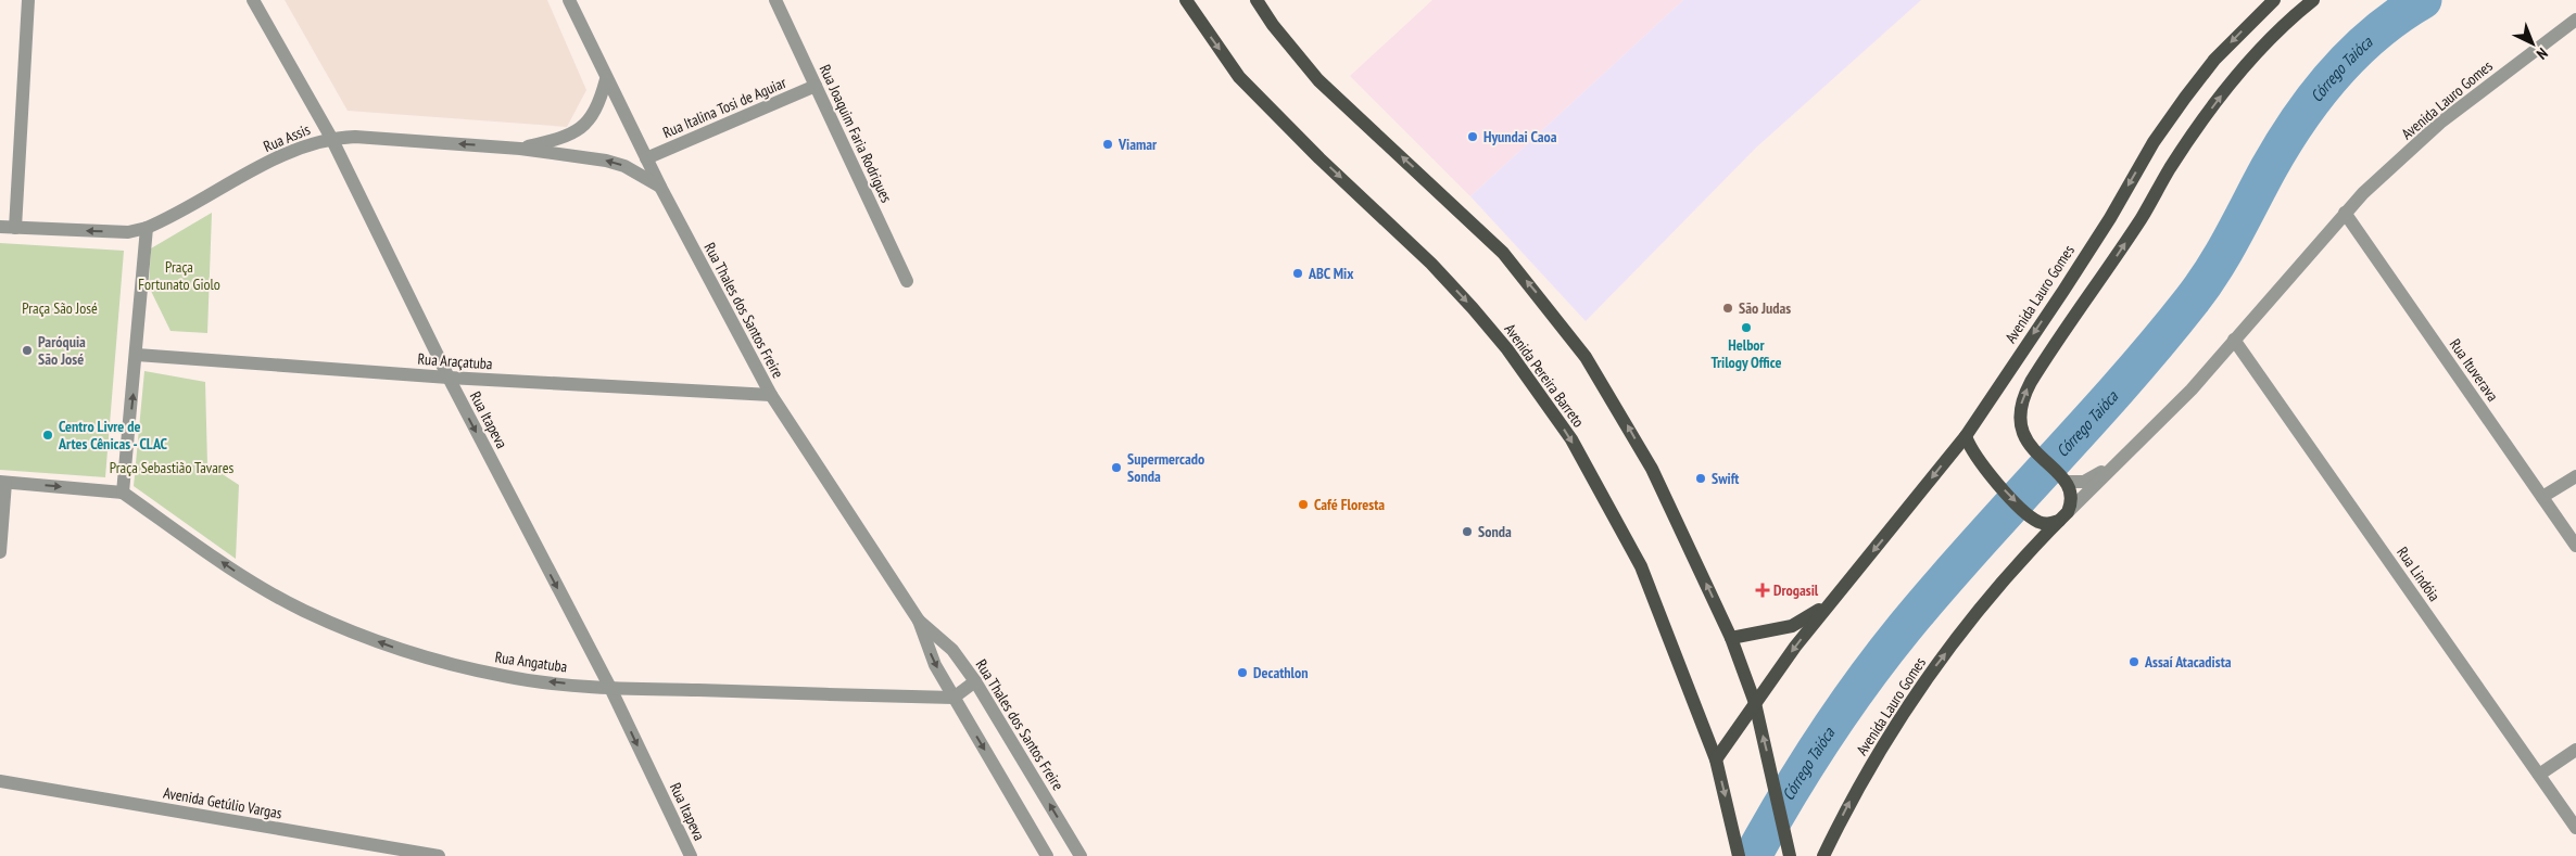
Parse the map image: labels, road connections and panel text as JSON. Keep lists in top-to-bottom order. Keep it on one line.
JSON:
{"streets":{"main road":["Avenida Lauro Gomes","Avenida Pereira Barreto"],"street":["Rua Italina Tosi de Aguiar","Rua Joaquim Faria Rodrigues","Rua Assis","Rua Thales dos Santos Freire","Rua Araçatuba","Rua Ituverava","Rua Itapeva","Rua Lindóia","Rua Angatuba","Avenida Getúlio Vargas"]},"crossings":[["Avenida Lauro Gomes","Rua Ituverava"],["Avenida Lauro Gomes","Avenida Pereira Barreto"],["Avenida Lauro Gomes","Rua Lindóia"],["Rua Italina Tosi de Aguiar","Rua Joaquim Faria Rodrigues"],["Rua Italina Tosi de Aguiar","Rua Thales dos Santos Freire"],["Rua Assis","Rua Thales dos Santos Freire"],["Rua Assis","Rua Itapeva"],["Rua Thales dos Santos Freire","Rua Araçatuba"],["Rua Thales dos Santos Freire","Rua Angatuba"],["Rua Araçatuba","Rua Itapeva"],["Rua Itapeva","Rua Angatuba"]],"one_way":["Rua Assis","Rua Itapeva","Rua Angatuba"],"water":["Córrego Taióca"],"parks":["Praça Fortunato Giolo","Praça São José","Praça Sebastião Tavares"],"places":{"other":["Hyundai Caoa","Viamar","ABC Mix","São Judas","Helbor Trilogy Office","Paróquia São José","Centro Livre de Artes Cênicas - CLAC","Supermercado Sonda","Swift","Café Floresta","Sonda","Assaí Atacadista","Decathlon"],"health":["Drogasil"]},"north":"bottom right"}
